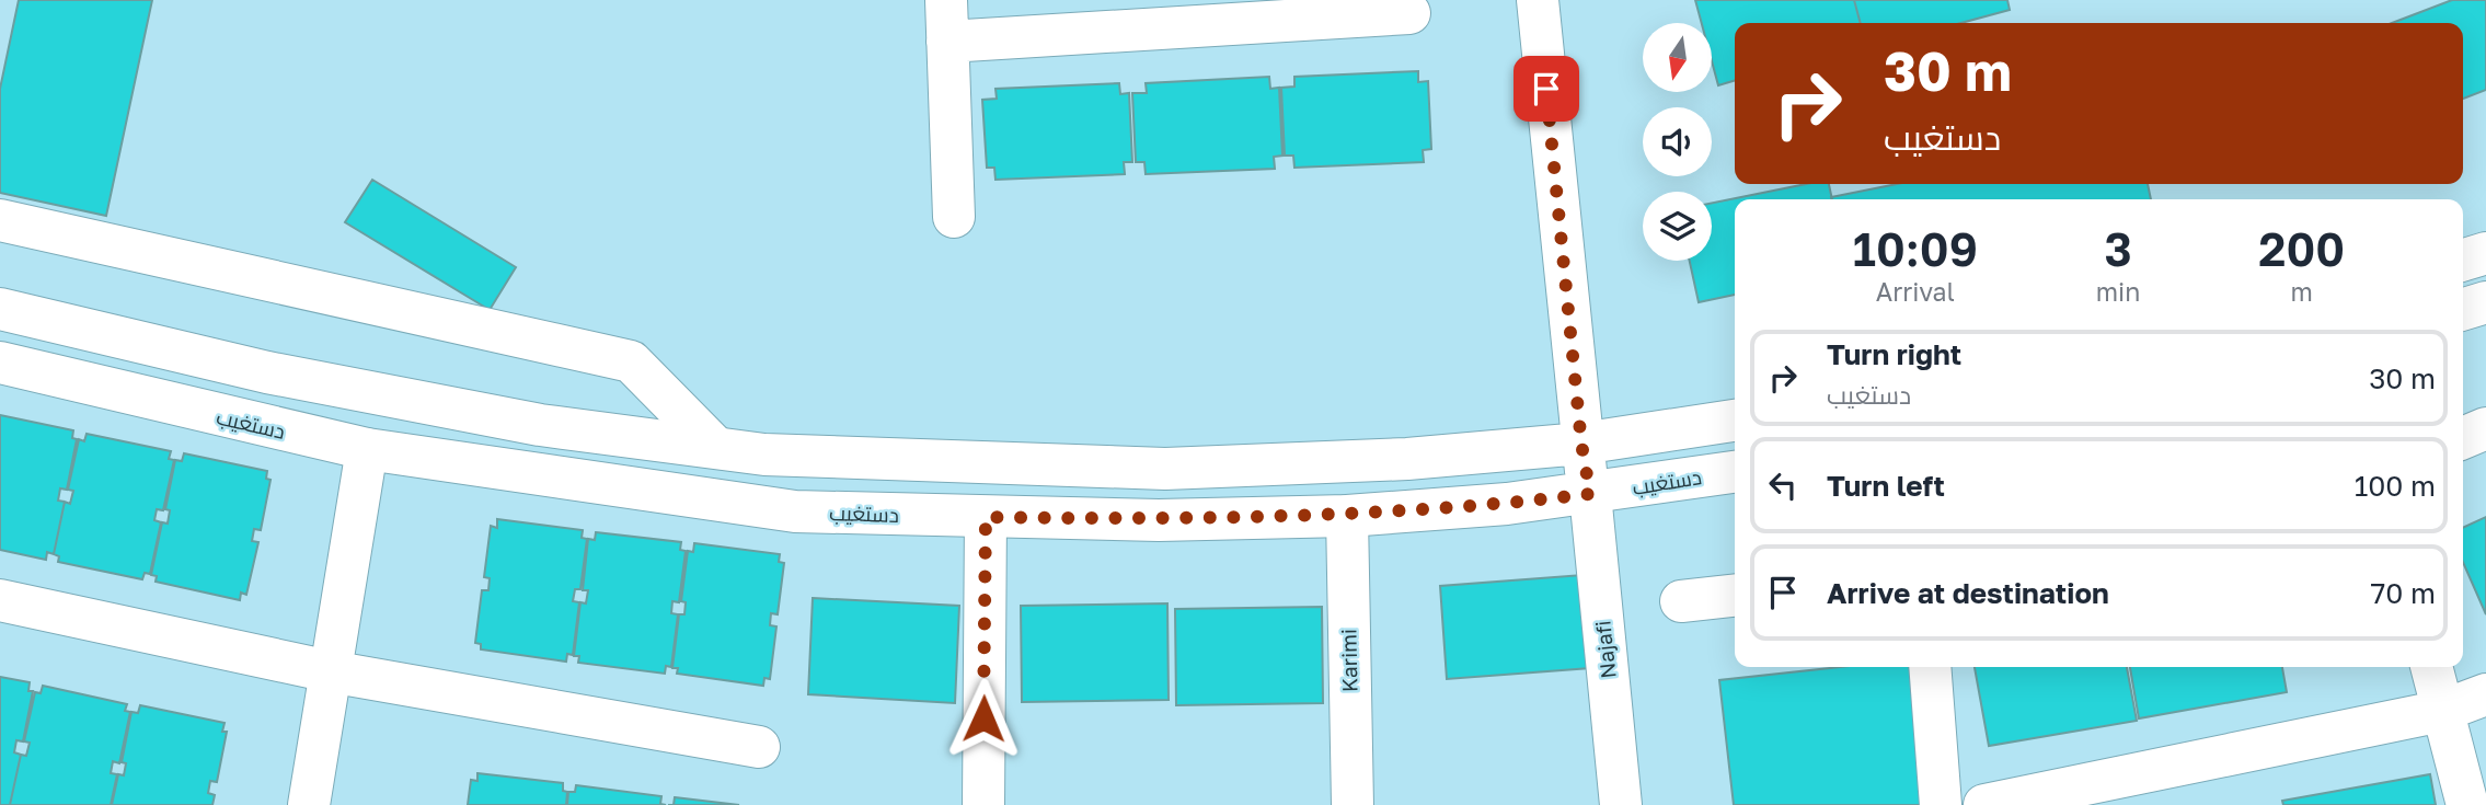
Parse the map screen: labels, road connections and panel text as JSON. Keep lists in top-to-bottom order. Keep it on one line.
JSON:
{"streets":{"street":["دستغیب","Najafi","Karimi"]},"crossings":[["دستغیب","Najafi"],["دستغیب","Karimi"]],"north":"bottom","page":{"turn":["30 m","دستغیب"],"eta":["10:09","Arrival","3","min","200","m"],"list":[{"name":"Turn right","note":"دستغیب","value":"30 m"},{"name":"Turn left","value":"100 m"},{"name":"Arrive at destination","value":"70 m"}]}}
